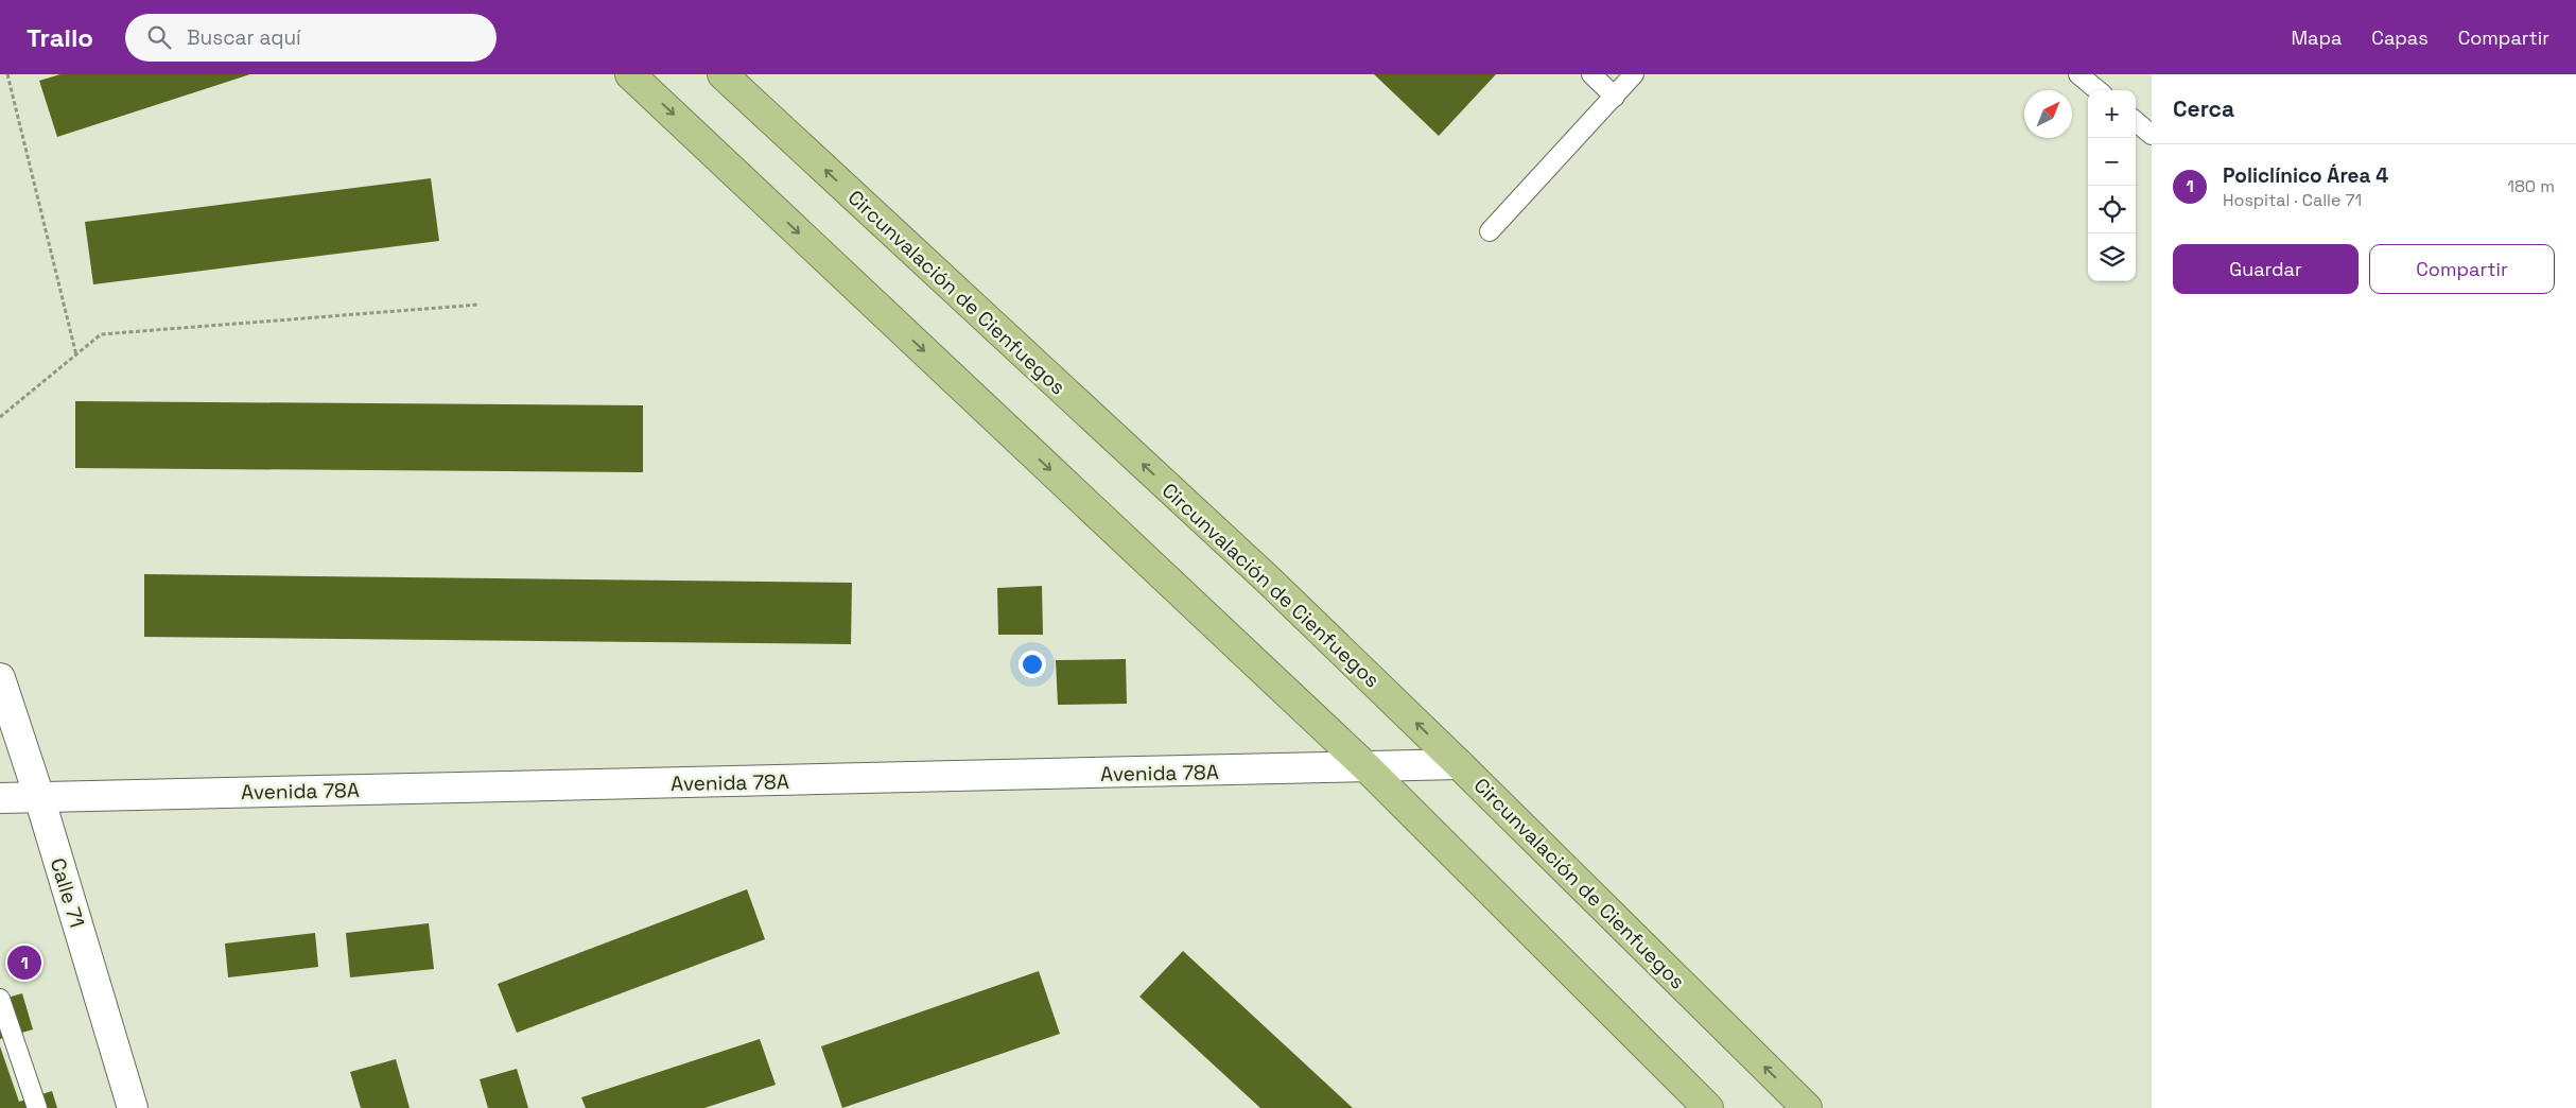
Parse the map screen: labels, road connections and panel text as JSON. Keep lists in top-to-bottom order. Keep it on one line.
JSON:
{"streets":{"highway":["Circunvalación de Cienfuegos"],"street":["Avenida 78A","Calle 71"]},"crossings":[["Circunvalación de Cienfuegos","Avenida 78A"],["Avenida 78A","Calle 71"]],"north":"top right","page":{"header":"Trailo","search":"Buscar aquí","nav":["Mapa","Capas","Compartir"],"heading":"Cerca","map_buttons":["+","−"],"list":[{"mark":"1","name":"Policlínico Área 4","note":"Hospital · Calle 71","value":"180 m"}],"buttons":["Guardar","Compartir"],"pins":"1"}}
